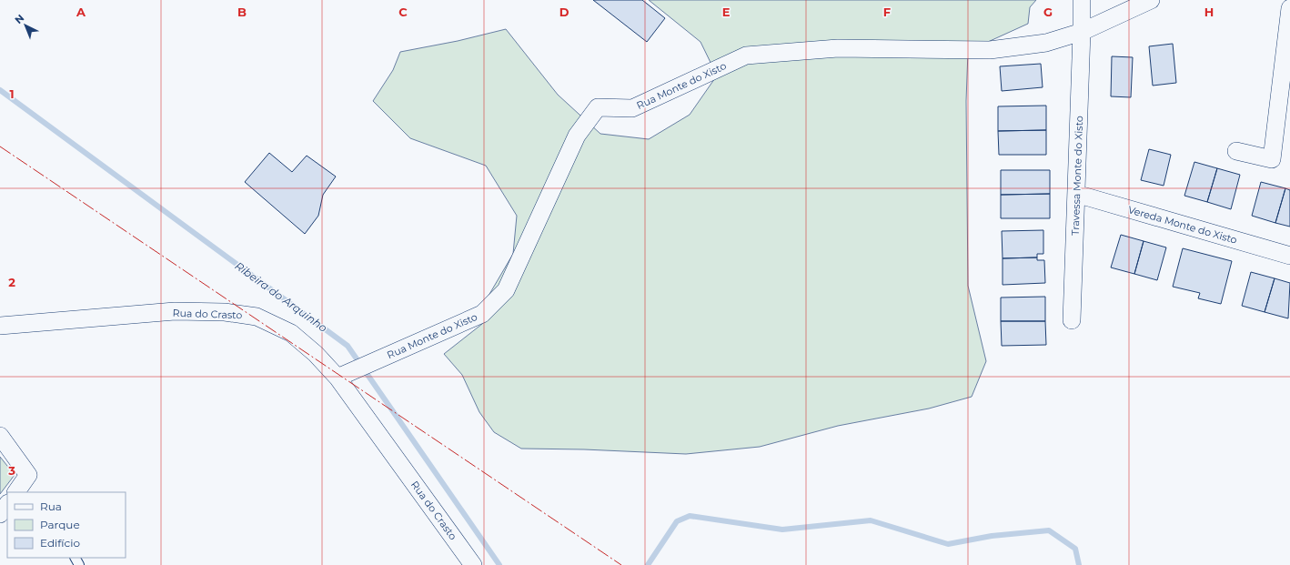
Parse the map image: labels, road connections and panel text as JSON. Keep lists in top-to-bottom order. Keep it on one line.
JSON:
{"streets":{"street":["Rua Monte do Xisto","Travessa Monte do Xisto","Vereda Monte do Xisto","Rua do Crasto"]},"crossings":[["Rua Monte do Xisto","Travessa Monte do Xisto"],["Rua Monte do Xisto","Rua do Crasto"],["Travessa Monte do Xisto","Vereda Monte do Xisto"]],"water":["Ribeira do Arquinho"],"legend":["Rua","Parque","Edifício"],"north":"top left","grid":{"columns":["A","B","C","D","E","F","G","H"],"rows":["1","2","3"]}}
